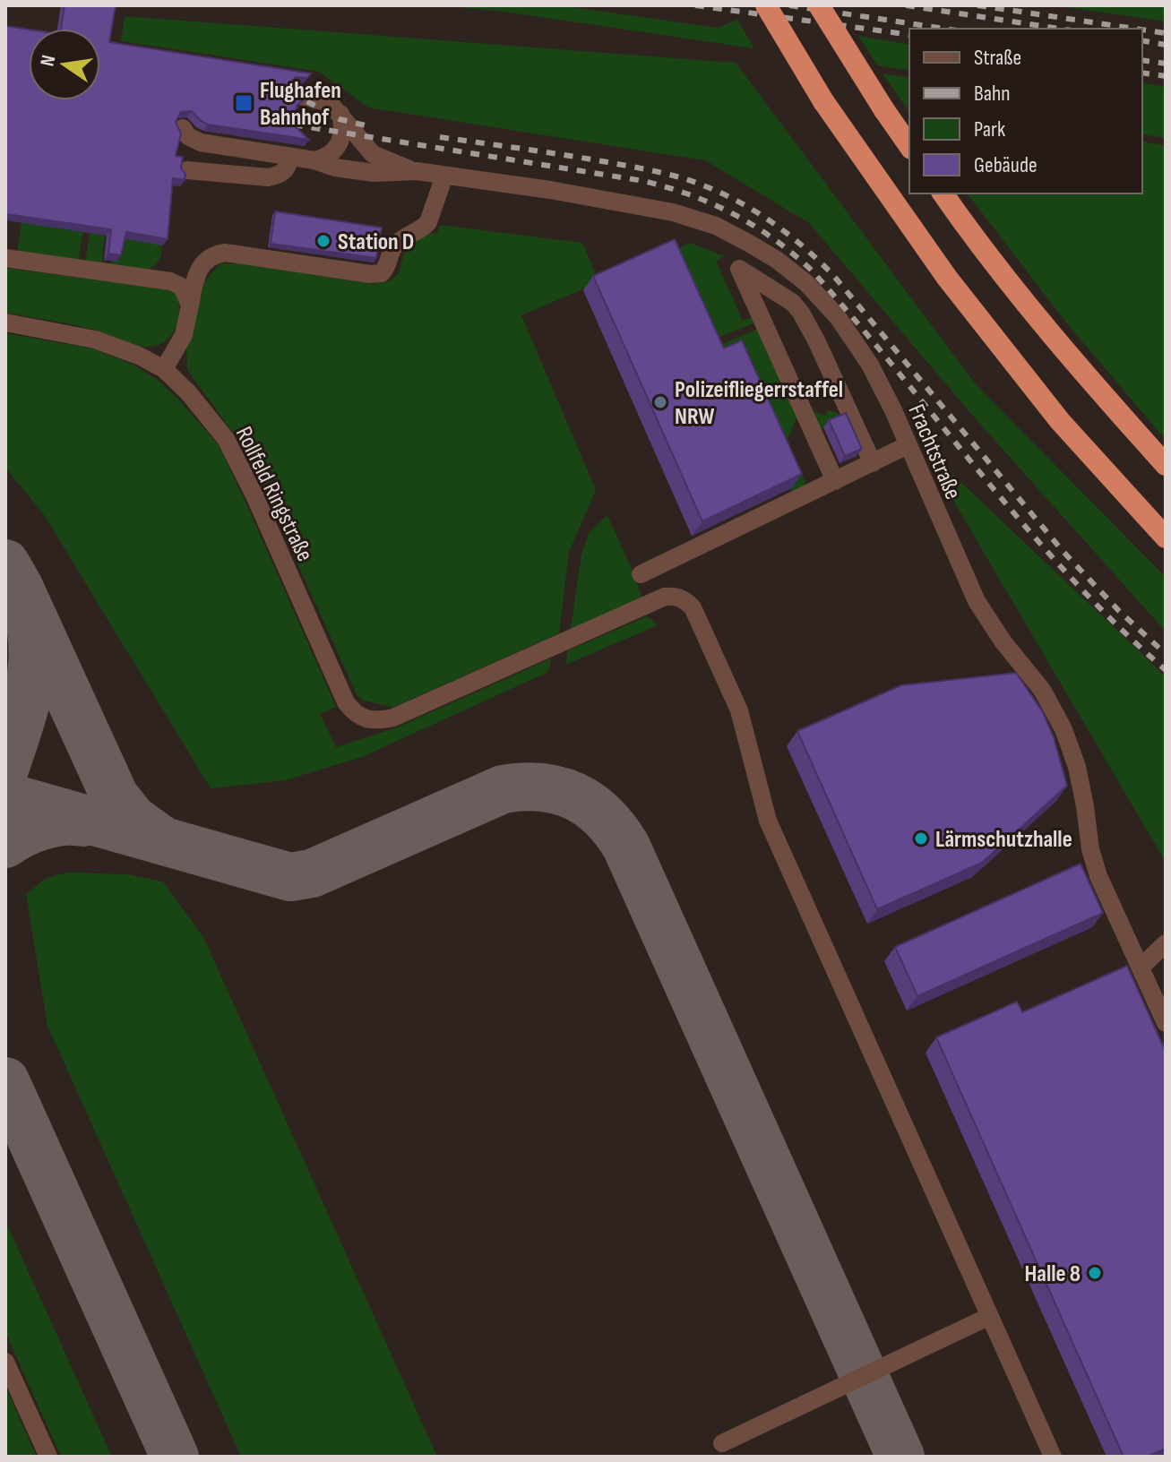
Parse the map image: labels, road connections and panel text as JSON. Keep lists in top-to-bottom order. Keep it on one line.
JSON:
{"streets":{"street":["Frachtstraße","Rollfeld Ringstraße"]},"places":{"transit":["Flughafen Bahnhof"],"other":["Station D","Polizeifliegerrstaffel NRW","Lärmschutzhalle","Halle 8"]},"legend":["Straße","Bahn","Park","Gebäude"],"north":"left"}
